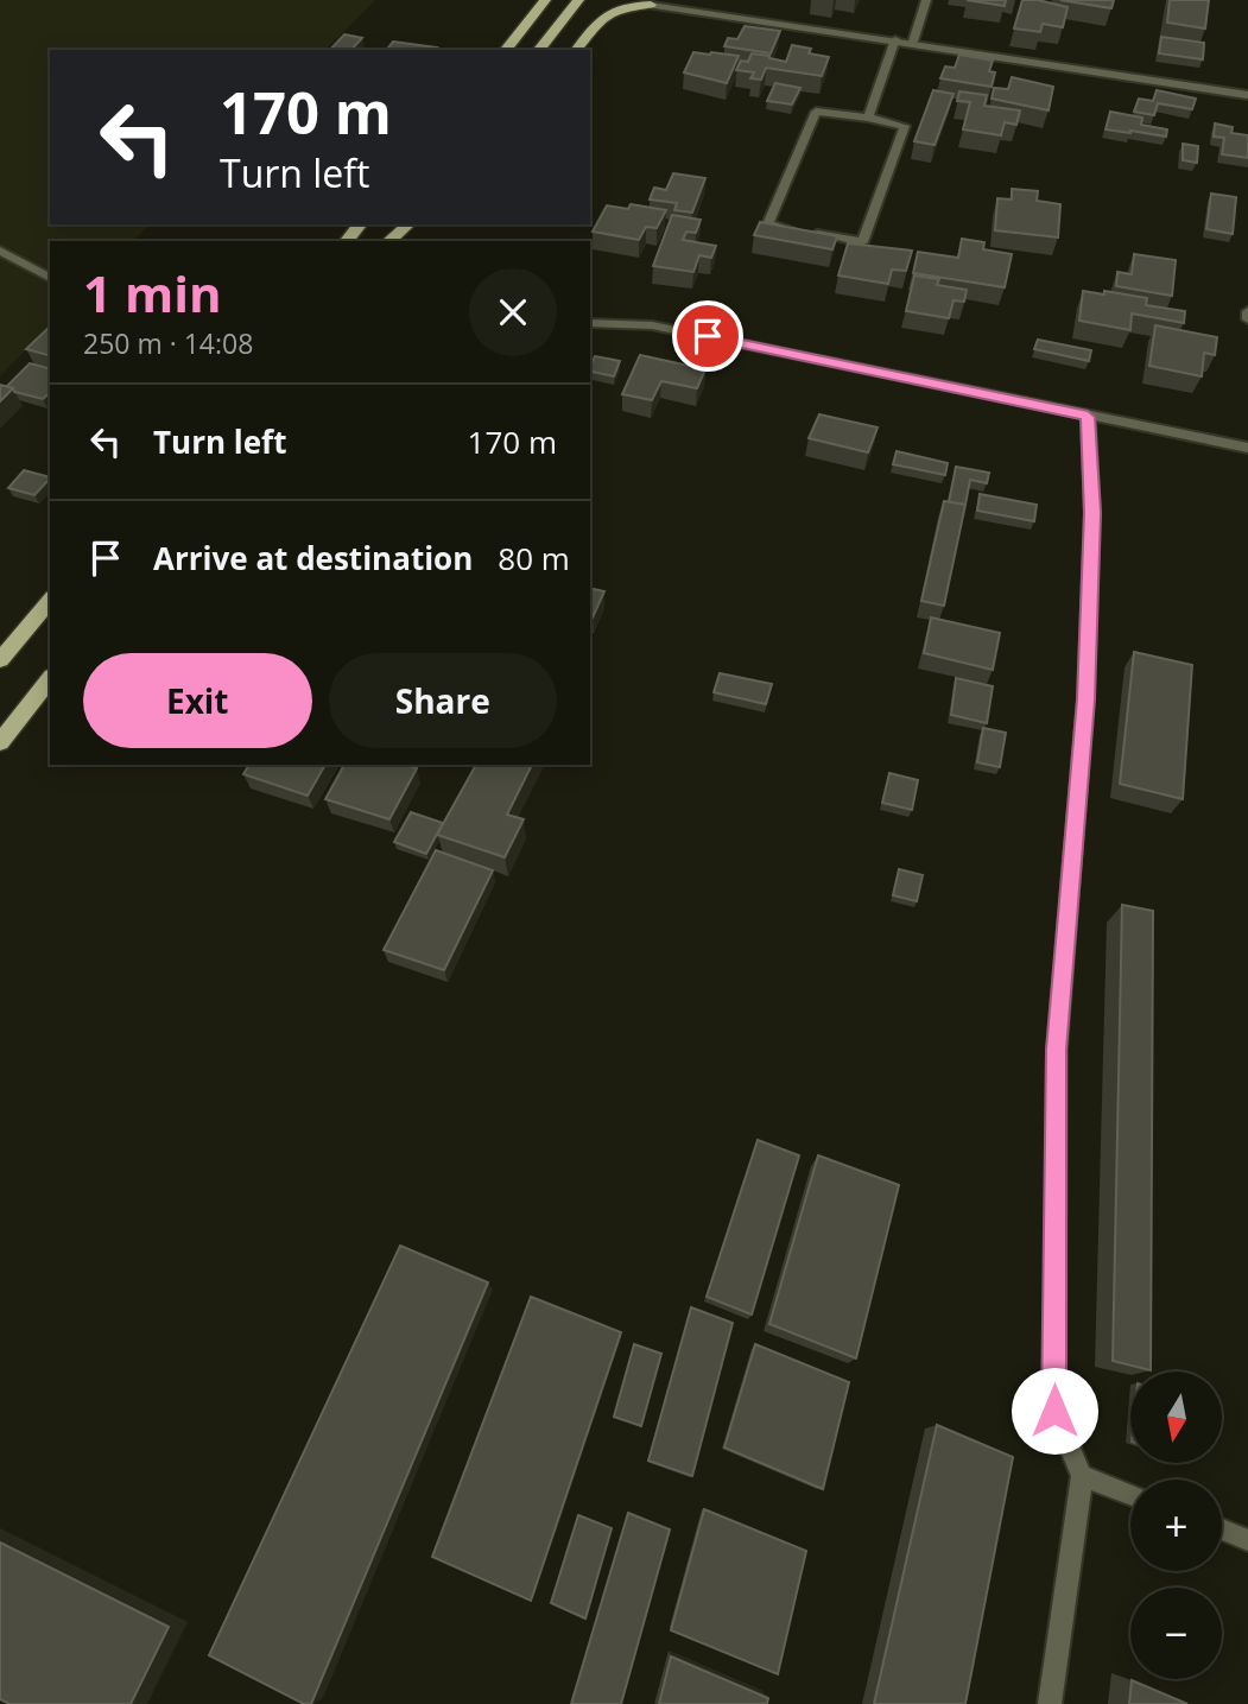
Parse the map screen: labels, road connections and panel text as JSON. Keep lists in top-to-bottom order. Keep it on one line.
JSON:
{"north":"bottom","page":{"turn":["170 m","Turn left"],"heading":["1 min","250 m · 14:08"],"list":[{"name":"Turn left","value":"170 m"},{"name":"Arrive at destination","value":"80 m"}],"buttons":["Exit","Share"],"map_buttons":["+","−"]}}
